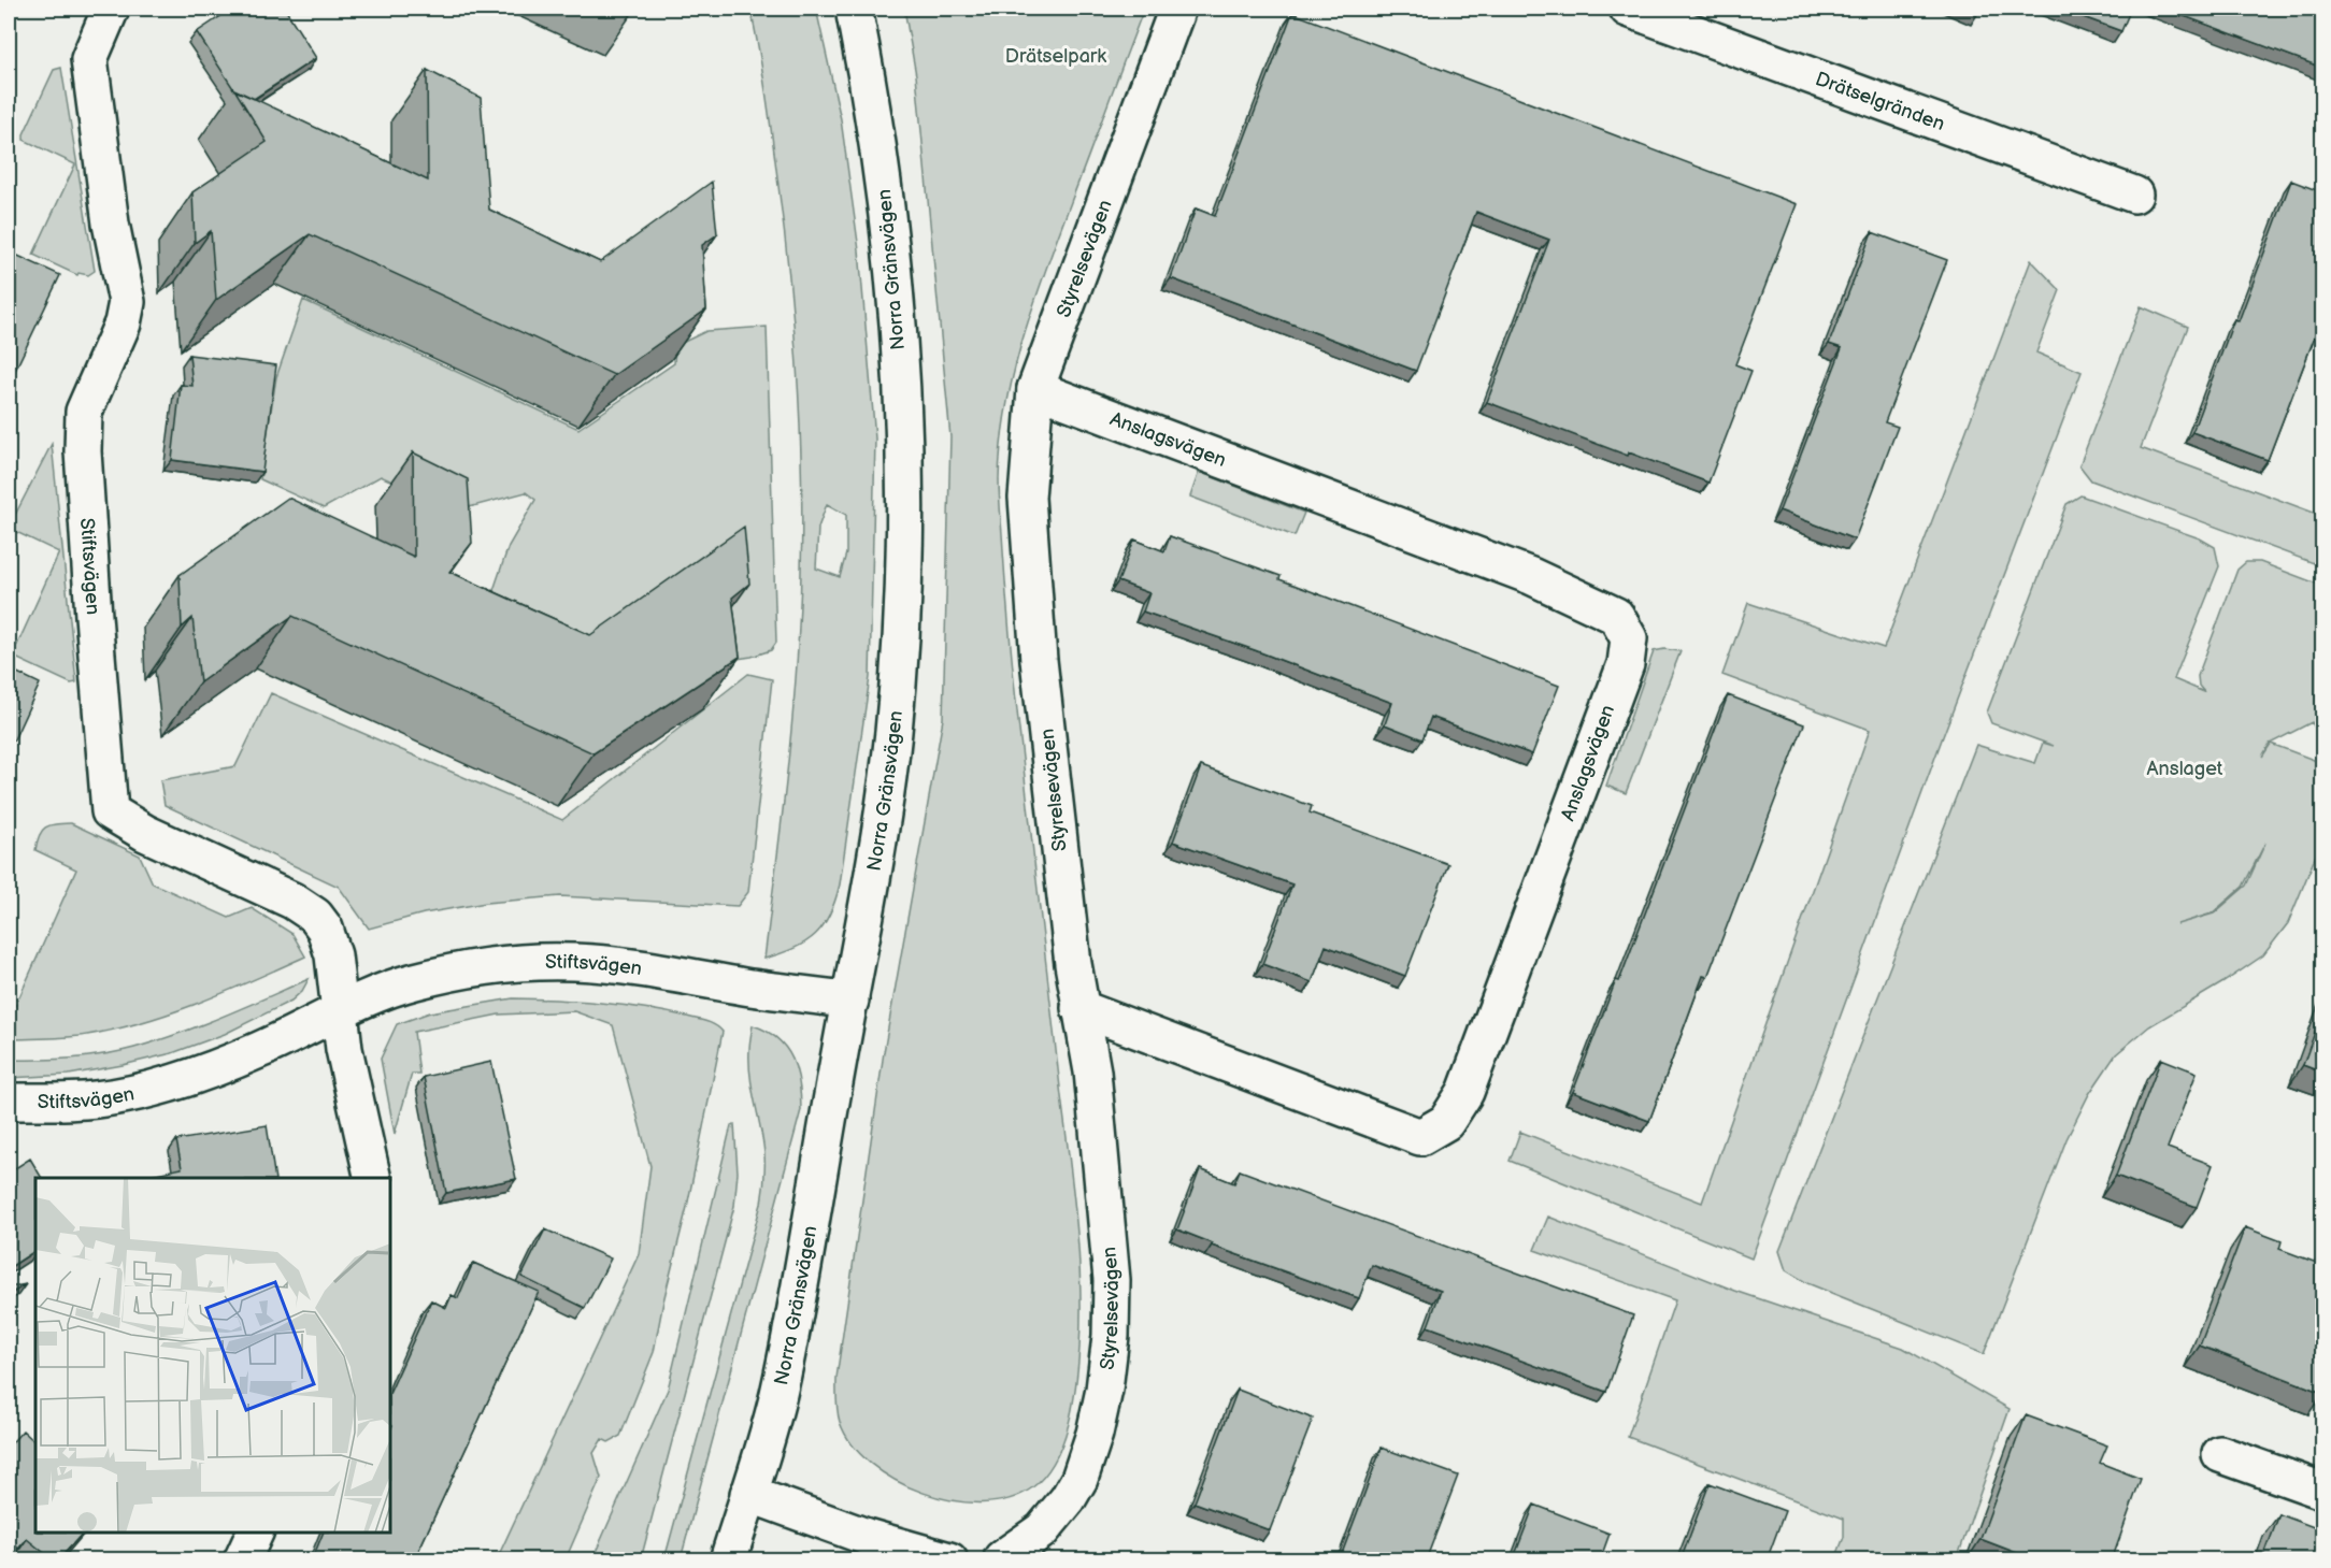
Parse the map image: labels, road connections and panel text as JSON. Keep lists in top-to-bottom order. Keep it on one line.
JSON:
{"streets":{"street":["Drätselgränden","Styrelsevägen","Norra Gränsvägen","Anslagsvägen","Stiftsvägen"]},"crossings":[["Styrelsevägen","Anslagsvägen"],["Norra Gränsvägen","Stiftsvägen"]],"parks":["Drätselpark","Anslaget"]}
